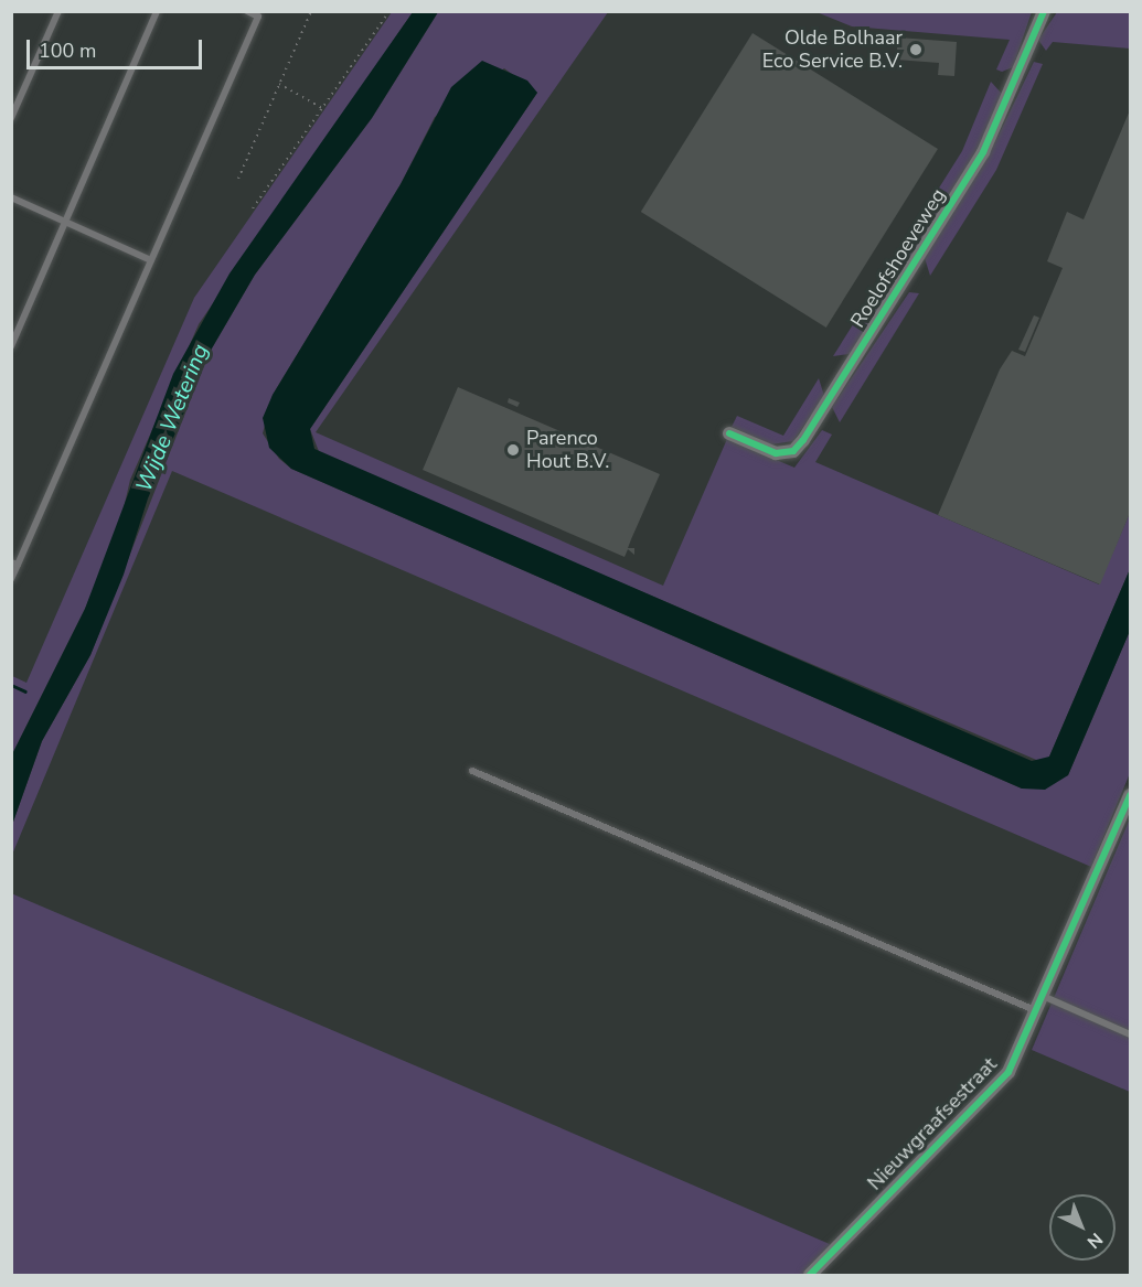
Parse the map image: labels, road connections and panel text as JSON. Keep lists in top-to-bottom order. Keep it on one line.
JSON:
{"streets":{"street":["Roelofshoeveweg","Nieuwgraafsestraat"]},"water":["Wijde Wetering"],"places":["Olde Bolhaar Eco Service B.V.","Parenco Hout B.V."],"scale_bar":"100 m","north":"bottom right"}
